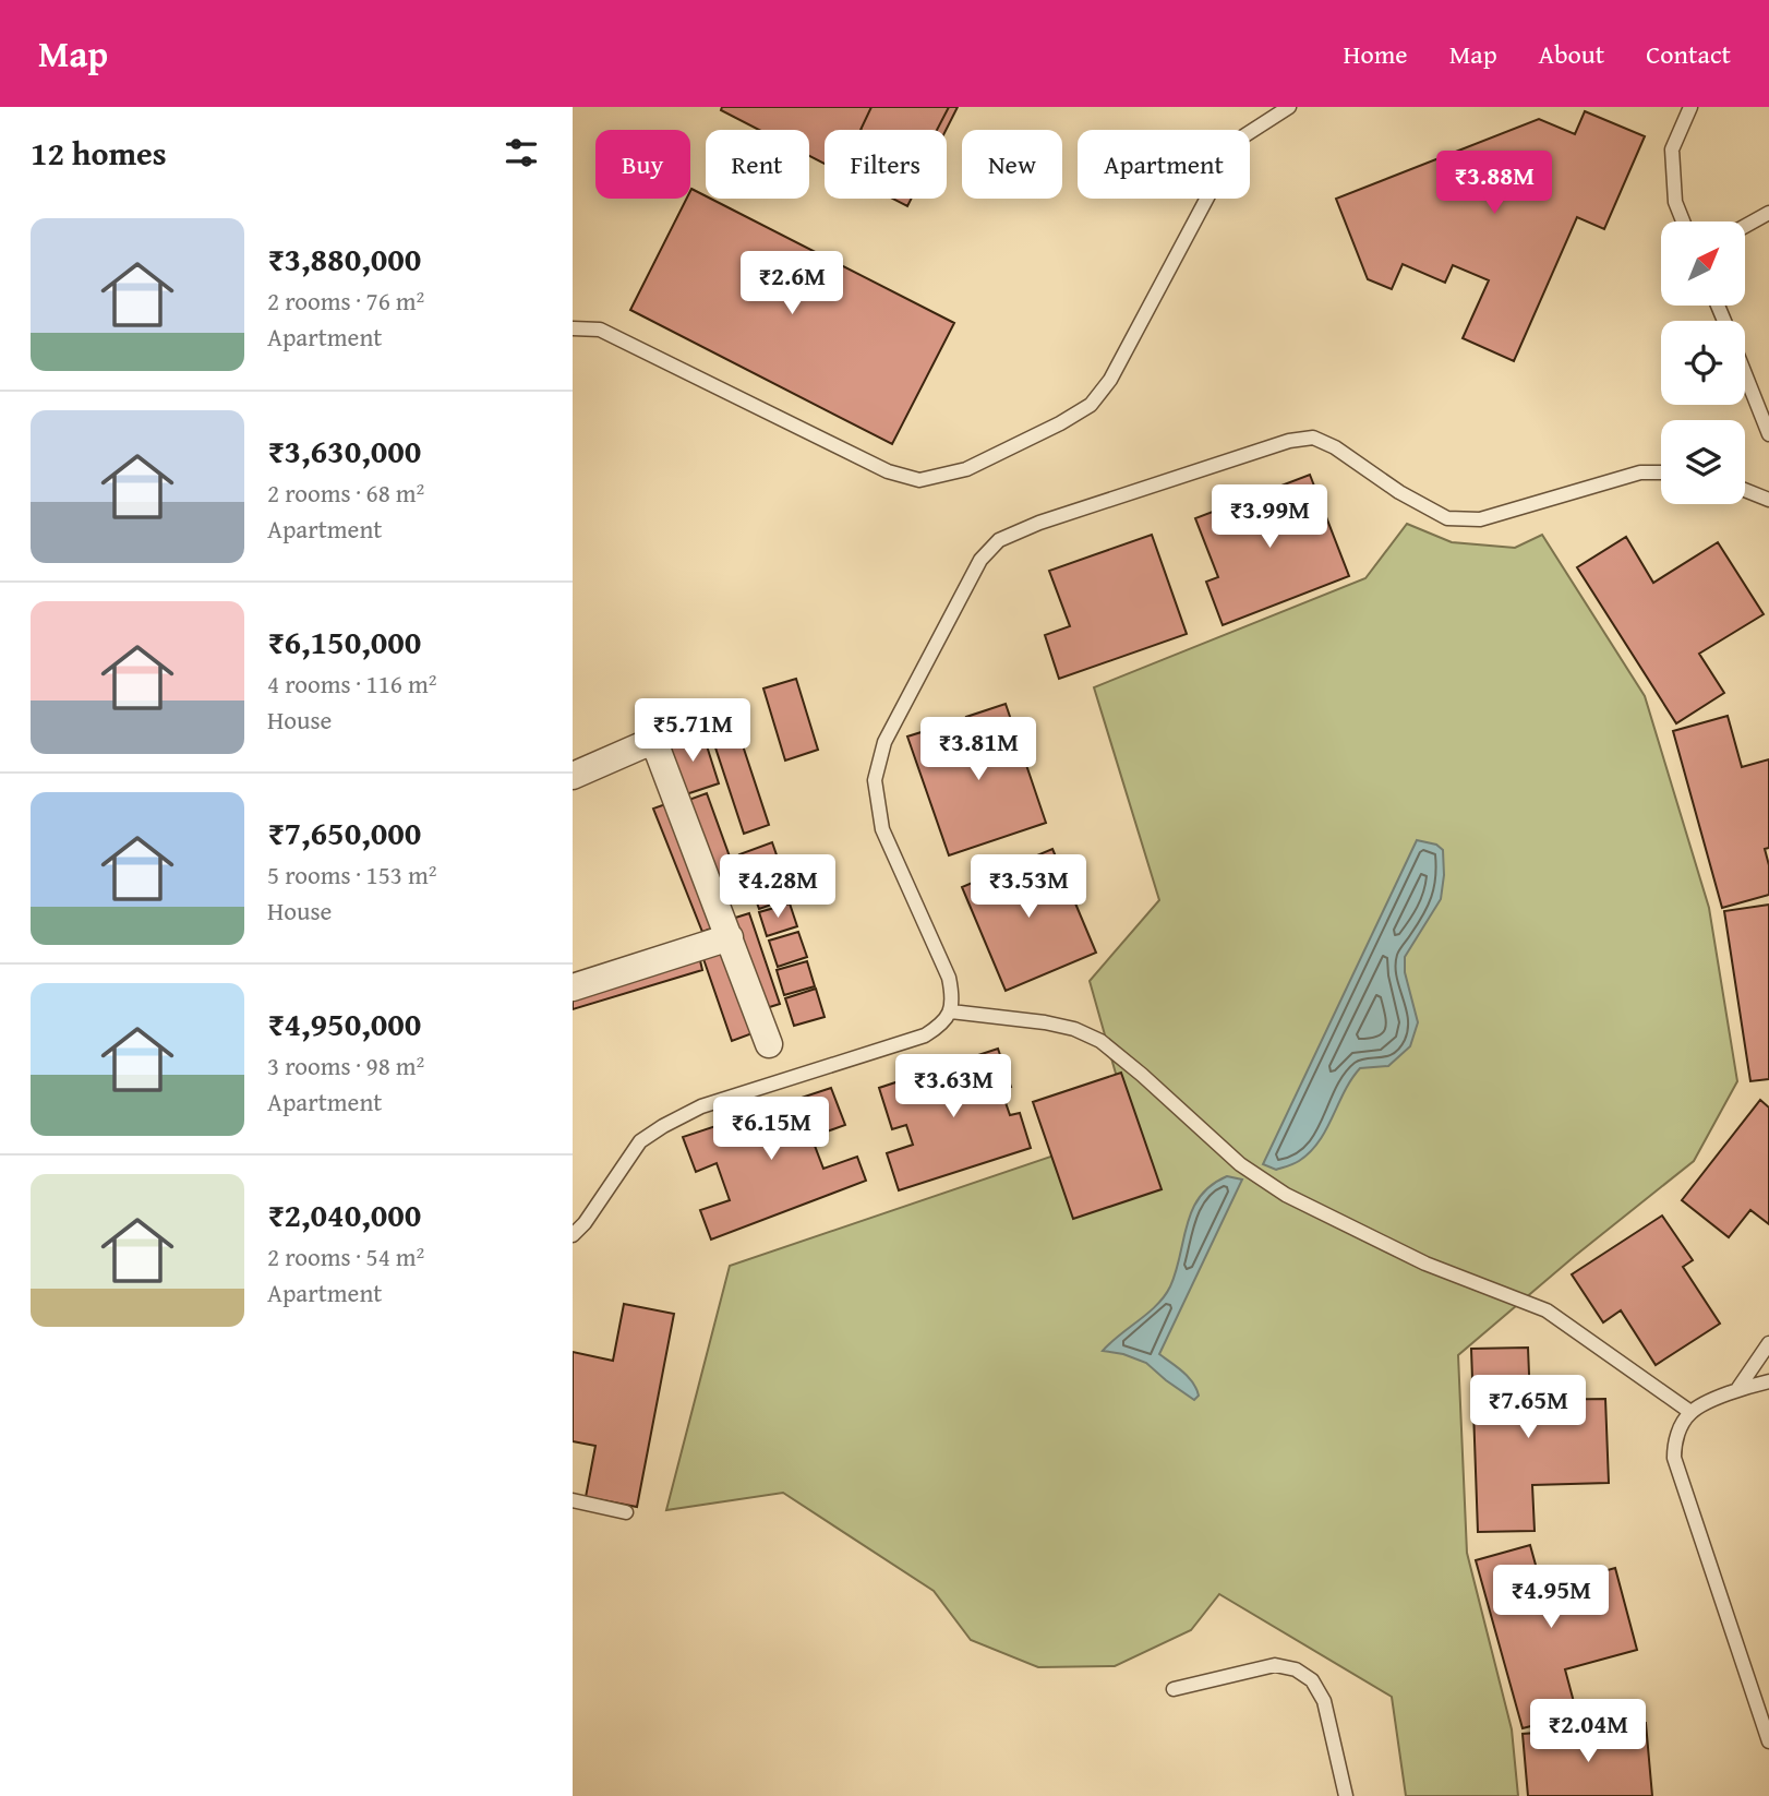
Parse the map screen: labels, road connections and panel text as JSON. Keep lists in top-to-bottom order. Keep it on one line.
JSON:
{"north":"top right","page":{"header":"Map","nav":["Home","Map","About","Contact"],"heading":"12 homes","chip":["Buy","Rent","Filters","New","Apartment"],"price":["₹3.88M","₹2.6M","₹3.99M","₹5.71M","₹3.81M","₹4.28M","₹3.53M","₹3.63M","₹6.15M","₹7.65M","₹4.95M","₹2.04M"],"list":[{"name":"₹3,880,000","note":"2 rooms · 76 m² · Apartment"},{"name":"₹3,630,000","note":"2 rooms · 68 m² · Apartment"},{"name":"₹6,150,000","note":"4 rooms · 116 m² · House"},{"name":"₹7,650,000","note":"5 rooms · 153 m² · House"},{"name":"₹4,950,000","note":"3 rooms · 98 m² · Apartment"},{"name":"₹2,040,000","note":"2 rooms · 54 m² · Apartment"}]}}
